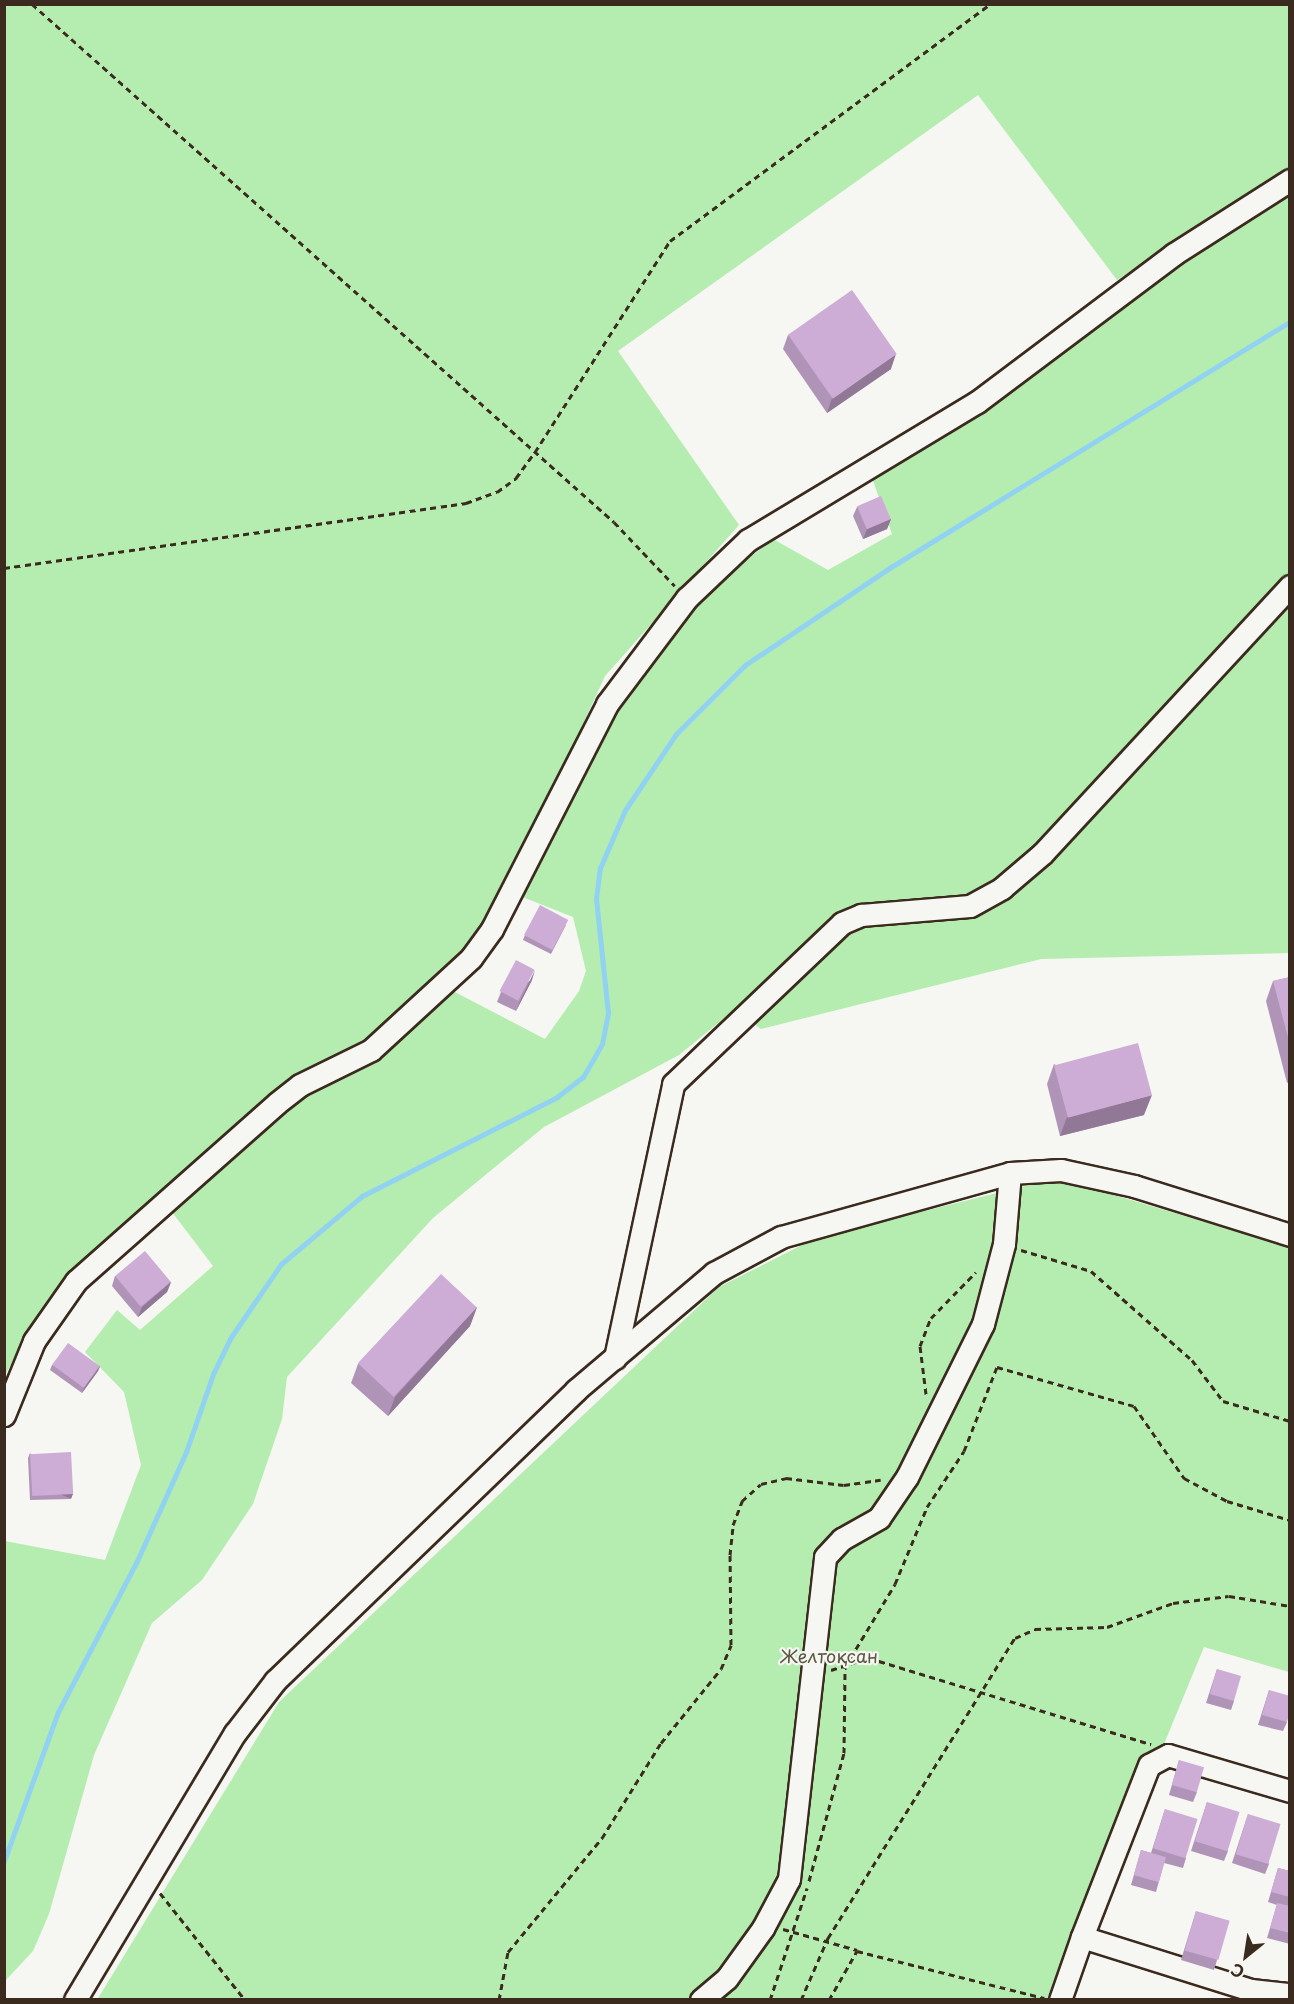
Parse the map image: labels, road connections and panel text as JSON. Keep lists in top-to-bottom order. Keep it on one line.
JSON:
{"parks":["Желтоқсан"],"north":"bottom left"}
